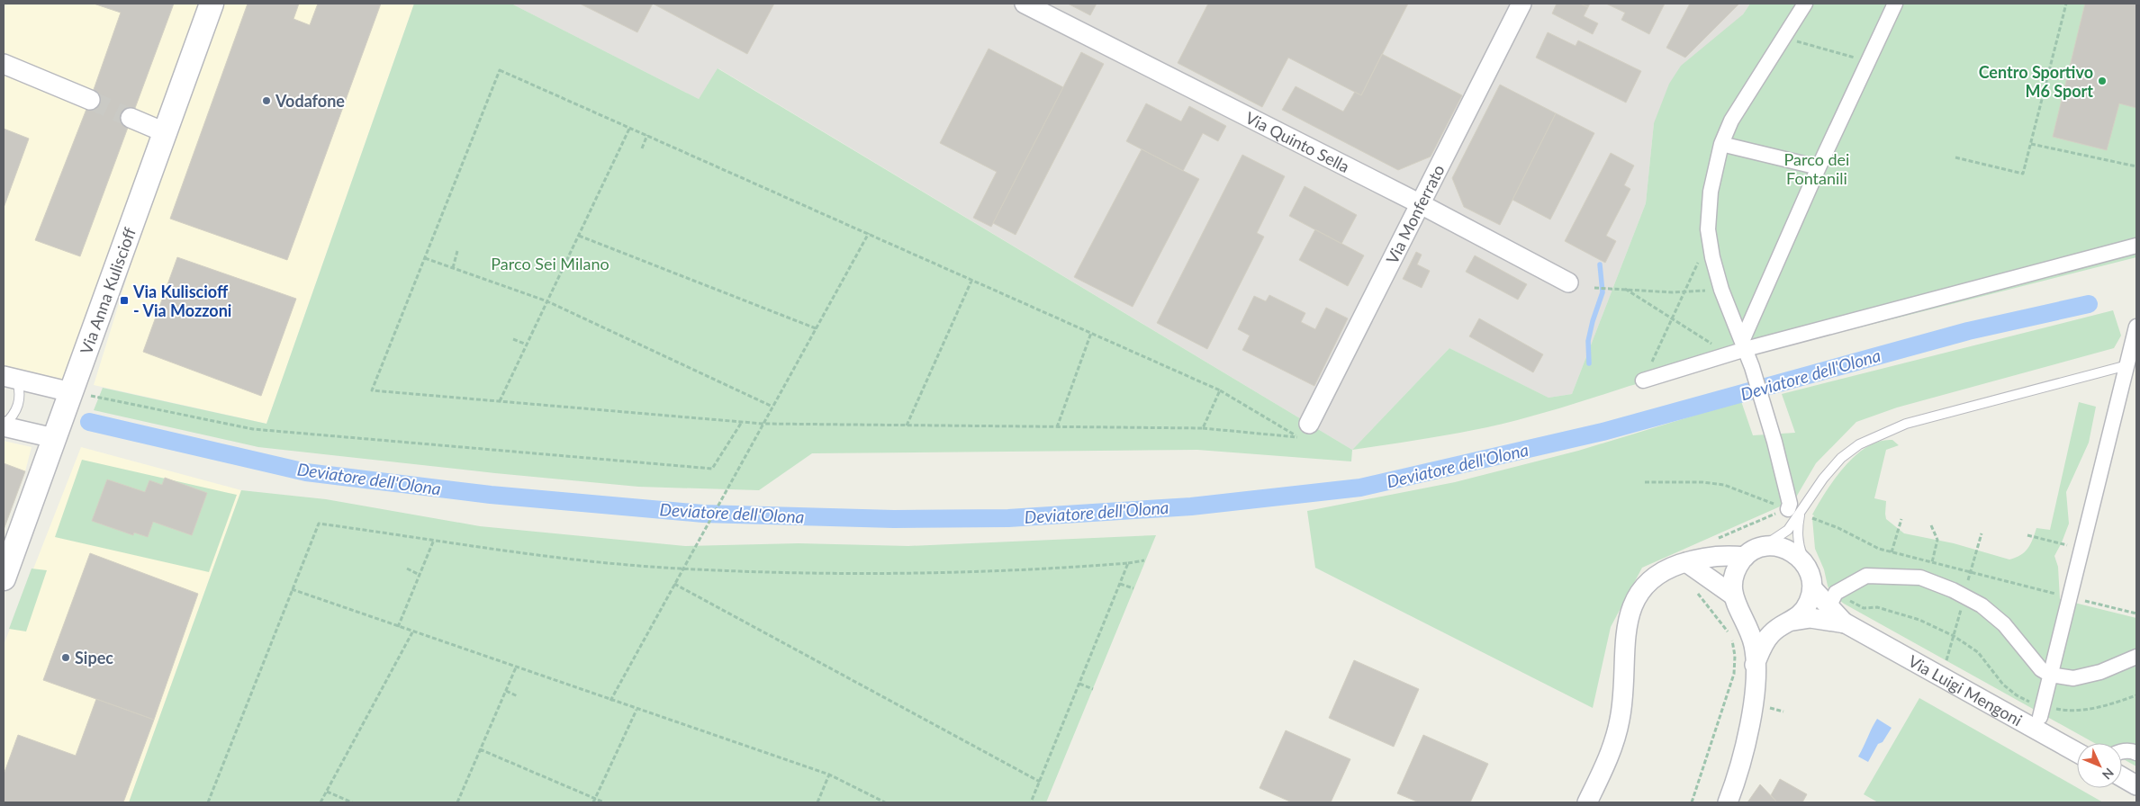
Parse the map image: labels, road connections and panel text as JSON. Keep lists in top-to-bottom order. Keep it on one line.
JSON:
{"streets":{"street":["Via Quinto Sella","Via Monferrato","Via Anna Kuliscioff","Via Luigi Mengoni"]},"crossings":[["Via Quinto Sella","Via Monferrato"]],"water":["Deviatore dell'Olona"],"parks":["Parco dei Fontanili","Parco Sei Milano"],"places":{"other":["Centro Sportivo M6 Sport","Vodafone","Sipec"],"transit":["Via Kuliscioff - Via Mozzoni"]},"north":"bottom right"}
